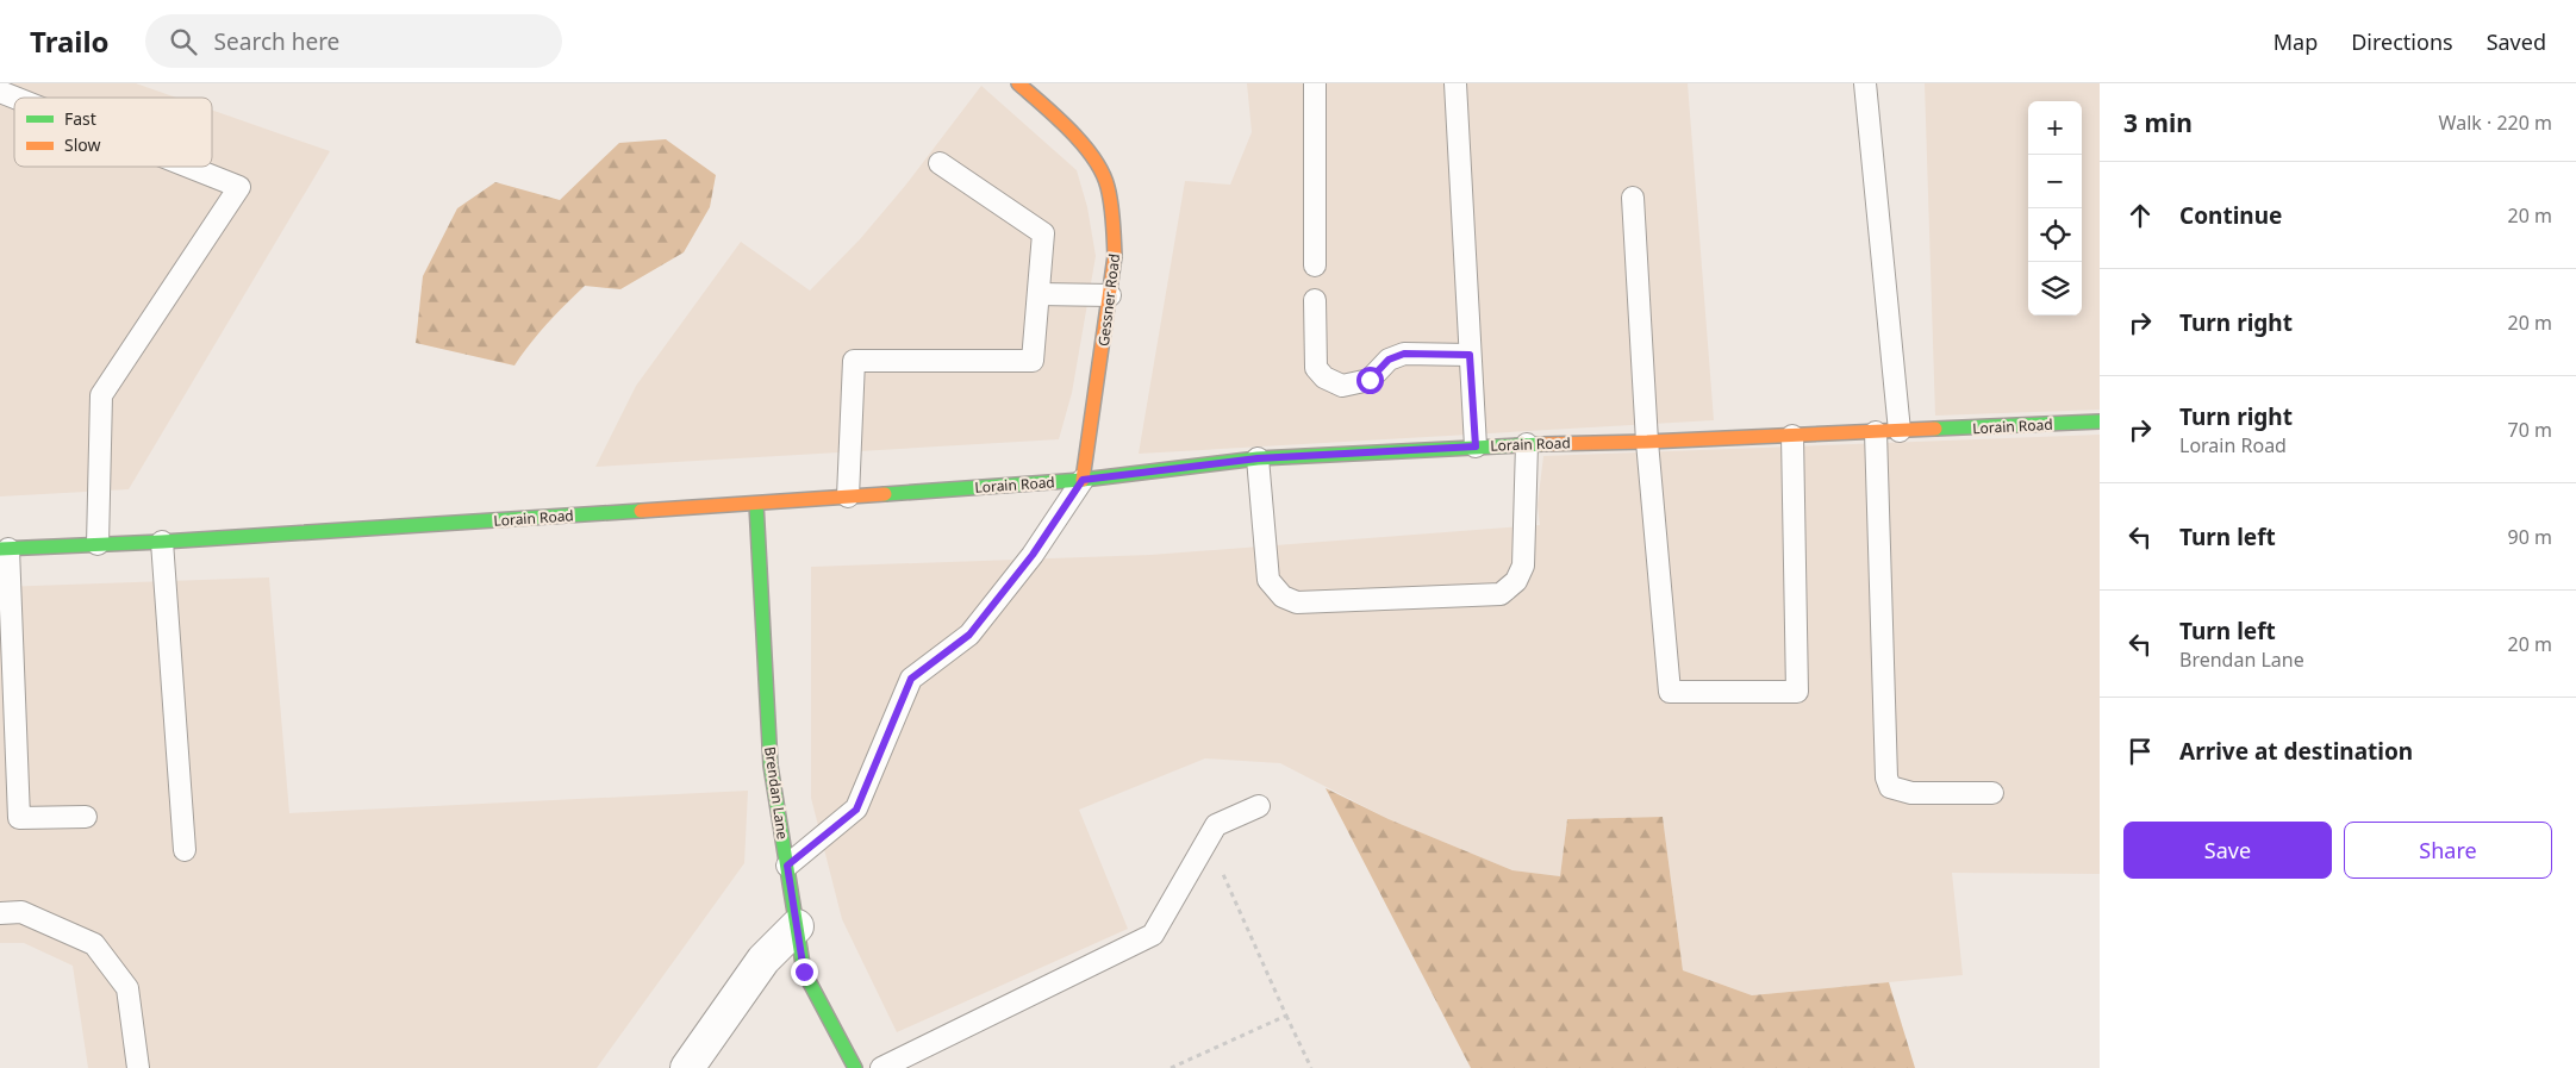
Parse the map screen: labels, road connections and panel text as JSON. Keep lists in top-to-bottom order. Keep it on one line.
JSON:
{"streets":{"main road":["Gessner Road","Lorain Road","Brendan Lane"]},"crossings":[["Gessner Road","Lorain Road"],["Lorain Road","Brendan Lane"]],"legend":["Fast","Slow"],"page":{"header":"Trailo","search":"Search here","nav":["Map","Directions","Saved"],"heading":["3 min","Walk · 220 m"],"map_buttons":["+","−"],"list":[["Continue","20 m"],["Turn right","20 m"],["Turn right","Lorain Road","70 m"],["Turn left","90 m"],["Turn left","Brendan Lane","20 m"],"Arrive at destination"],"buttons":["Save","Share"]}}
